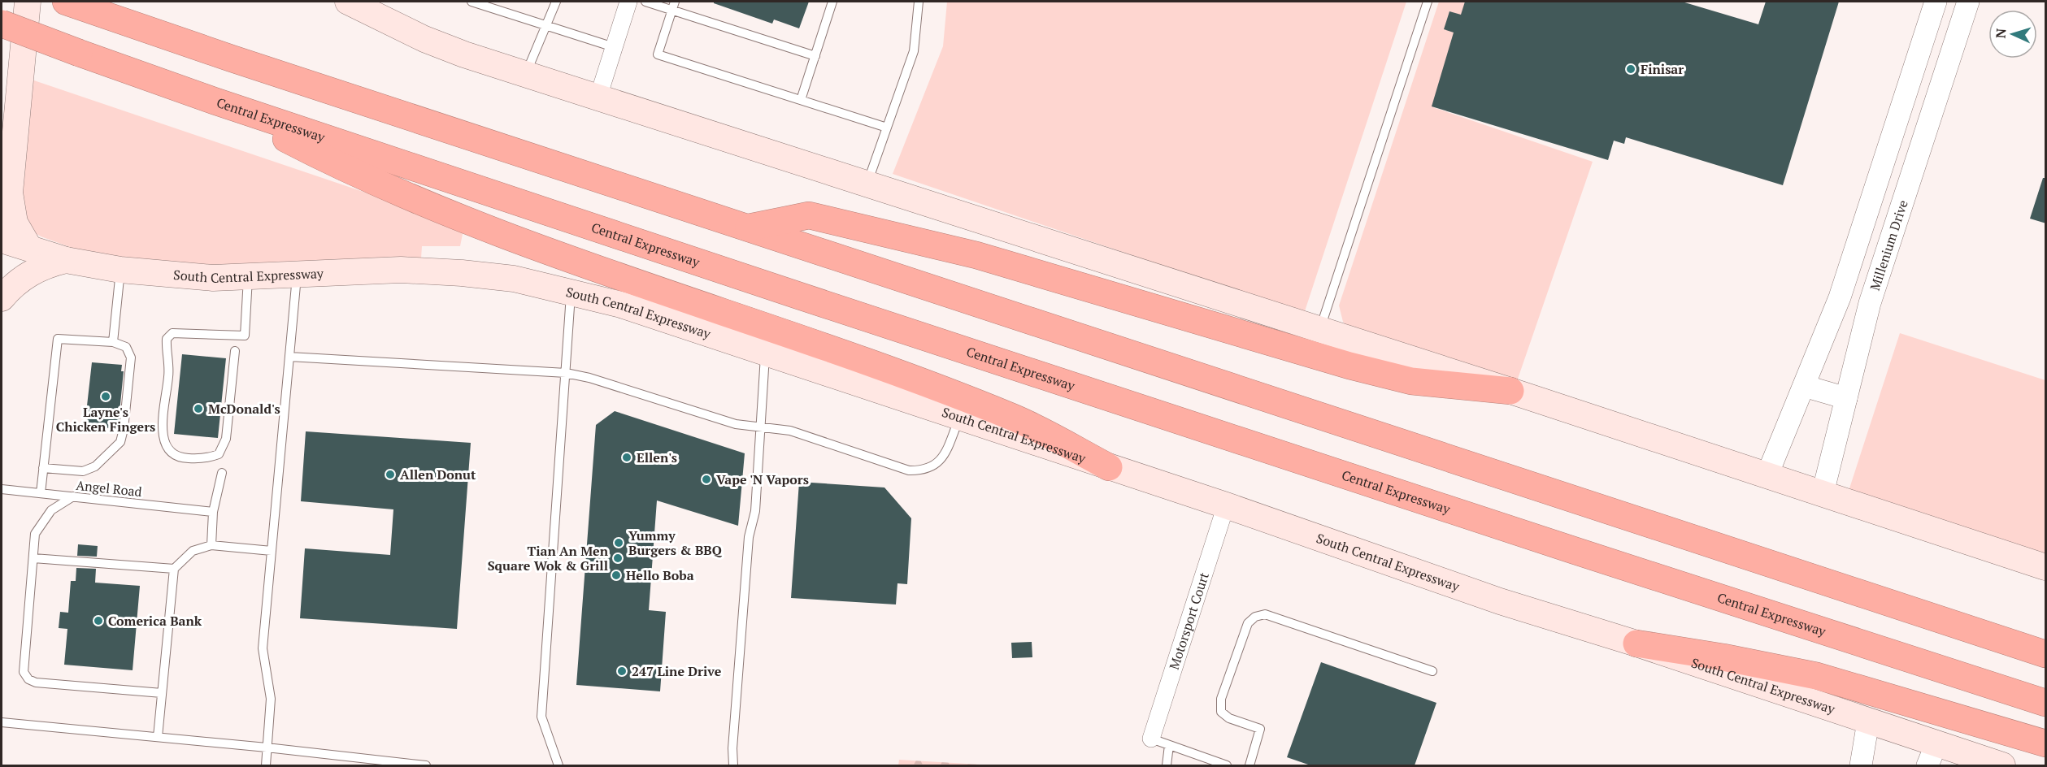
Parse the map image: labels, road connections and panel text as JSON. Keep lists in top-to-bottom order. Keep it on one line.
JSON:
{"streets":{"highway":["Central Expressway"],"main road":["South Central Expressway"],"street":["Millenium Drive","Motorsport Court"],"lane":["Angel Road"]},"crossings":[["South Central Expressway","Motorsport Court"]],"places":["Finisar","Layne's Chicken Fingers","McDonald's","Ellen's","Allen Donut","Vape 'N Vapors","Yummy Burgers & BBQ","Tian An Men Square Wok & Grill","Hello Boba","Comerica Bank","247 Line Drive"],"north":"left"}
